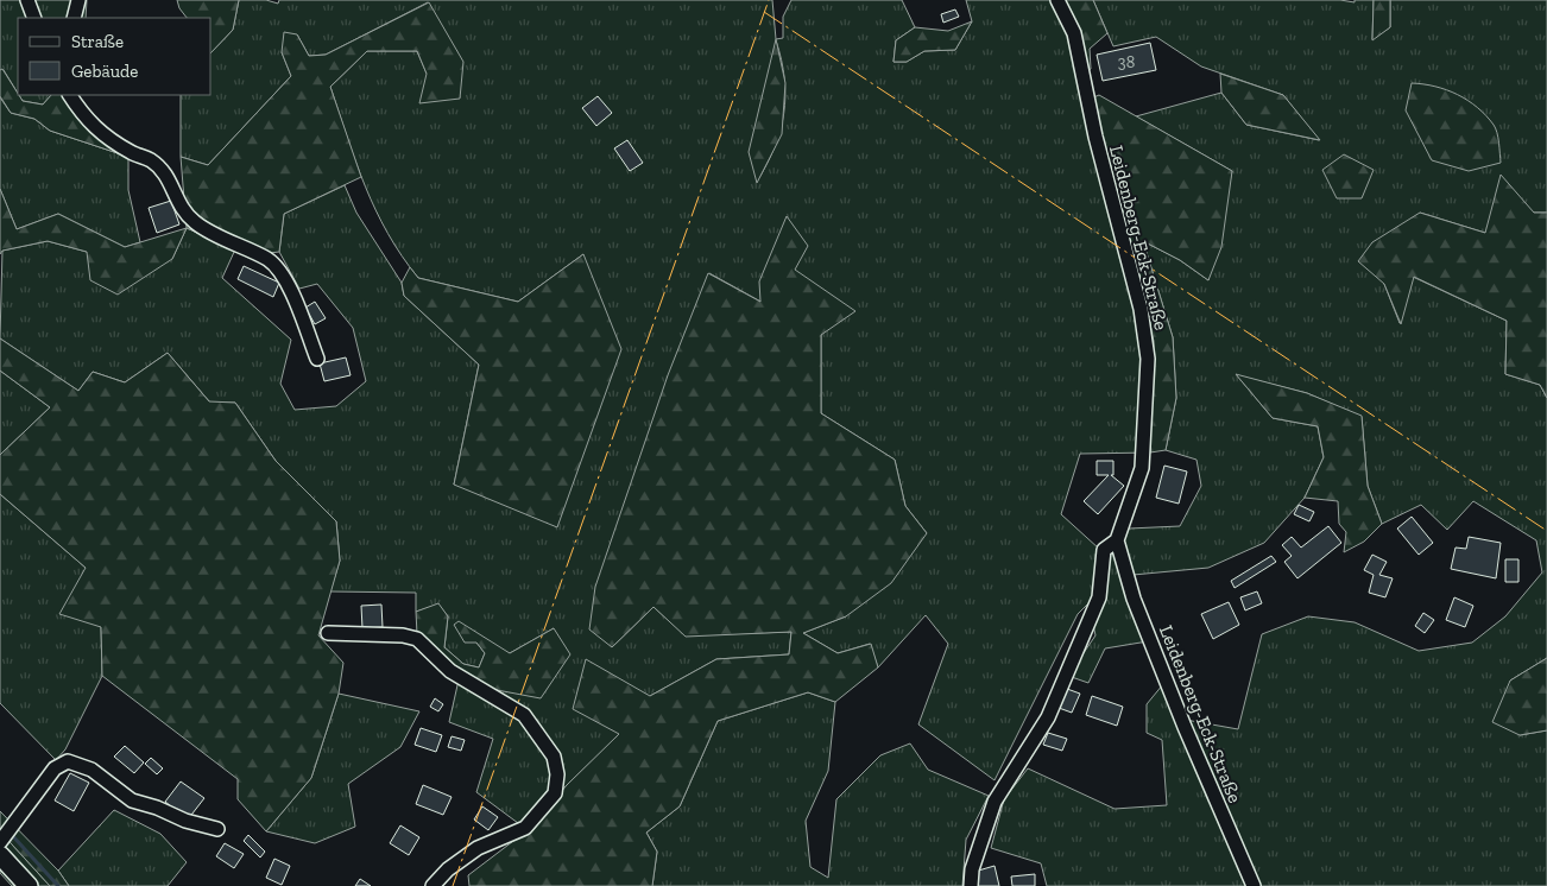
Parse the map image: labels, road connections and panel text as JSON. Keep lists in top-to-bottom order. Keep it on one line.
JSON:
{"streets":{"street":["Leidenberg-Eck-Straße"]},"house_numbers":["38"],"legend":["Straße","Gebäude"]}
